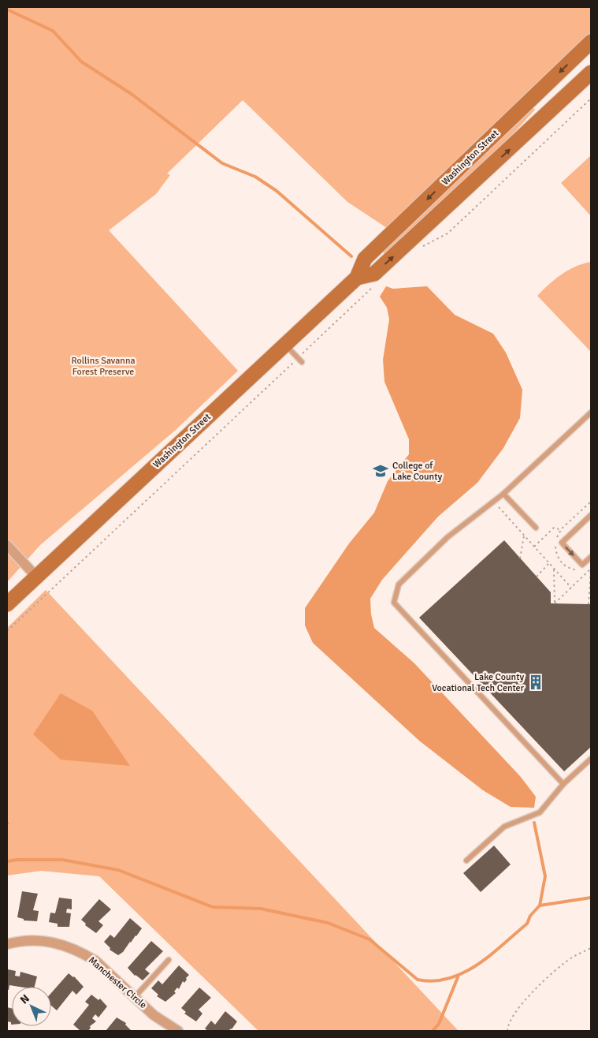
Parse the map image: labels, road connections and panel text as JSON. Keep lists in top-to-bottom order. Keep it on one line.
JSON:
{"streets":{"main road":["Washington Street"],"street":["Manchester Circle"]},"parks":["Rollins Savanna Forest Preserve"],"places":{"school or university":["College of Lake County"],"building":["Lake County Vocational Tech Center"]},"north":"top left"}
